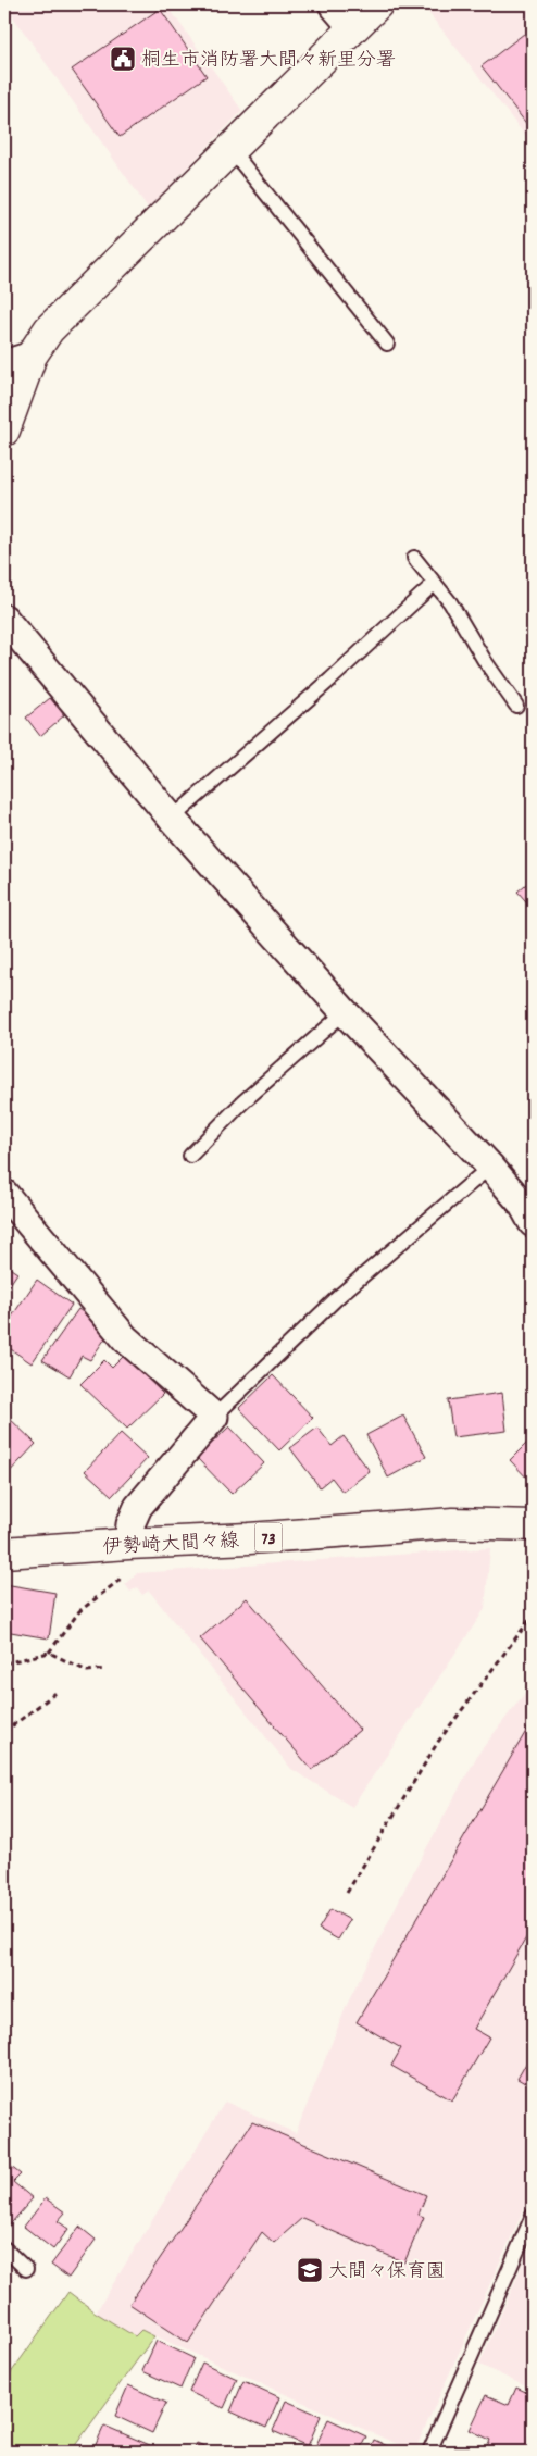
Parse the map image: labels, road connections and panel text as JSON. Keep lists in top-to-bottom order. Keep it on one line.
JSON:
{"streets":{"street":["73","伊勢崎大間々線"]},"places":{"public building":["桐生市消防署大間々新里分署"],"school or university":["大間々保育園"]}}
